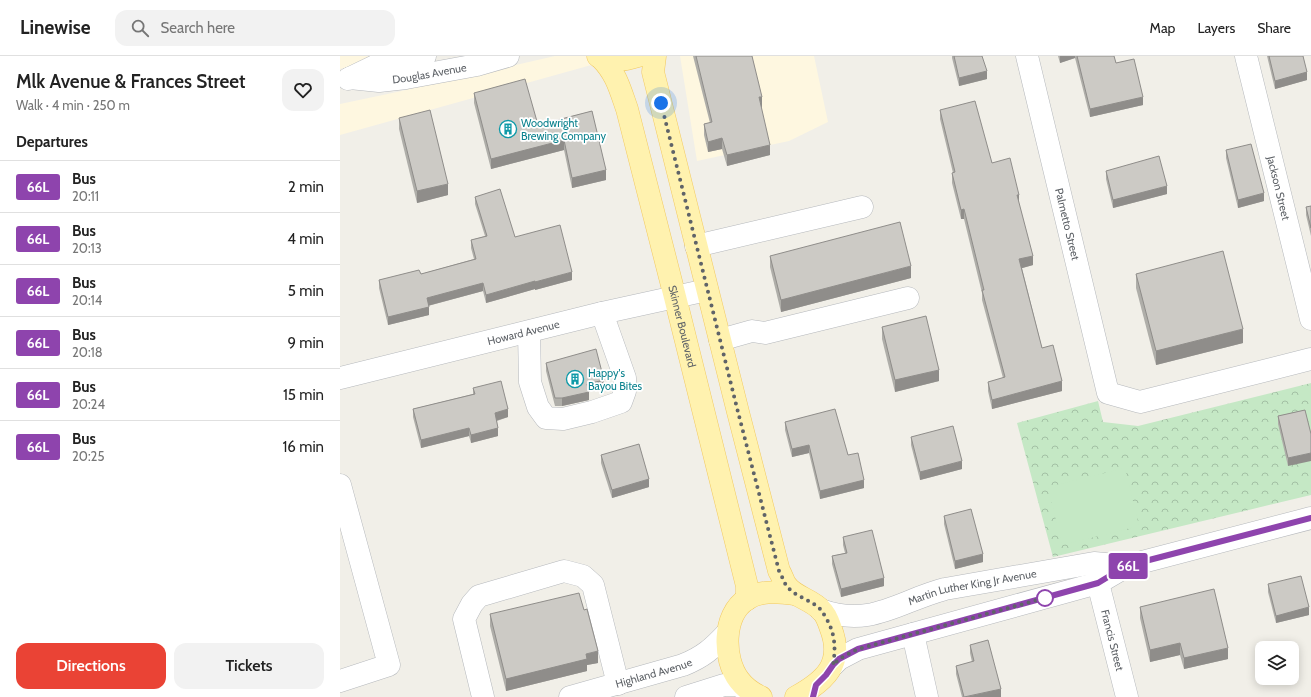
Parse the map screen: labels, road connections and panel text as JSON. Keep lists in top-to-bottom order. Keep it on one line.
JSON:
{"streets":{"main road":["Skinner Boulevard"],"street":["Douglas Avenue","Jackson Street","Palmetto Street","Howard Avenue","Martin Luther King Jr Avenue","Francis Street","Highland Avenue"]},"crossings":[["Skinner Boulevard","Howard Avenue"],["Martin Luther King Jr Avenue","Francis Street"]],"places":{"building":["Woodwright Brewing Company","Happy's Bayou Bites"]},"lines":["bus line 66L"],"page":{"header":"Linewise","search":"Search here","nav":["Map","Layers","Share"],"heading":[["Mlk Avenue & Frances Street","Walk · 4 min · 250 m"],"Departures"],"on_map":"66L","list":[{"mark":"66L","name":"Bus","note":"20:11","value":"2 min"},{"mark":"66L","name":"Bus","note":"20:13","value":"4 min"},{"mark":"66L","name":"Bus","note":"20:14","value":"5 min"},{"mark":"66L","name":"Bus","note":"20:18","value":"9 min"},{"mark":"66L","name":"Bus","note":"20:24","value":"15 min"},{"mark":"66L","name":"Bus","note":"20:25","value":"16 min"}],"buttons":["Directions","Tickets"]}}
